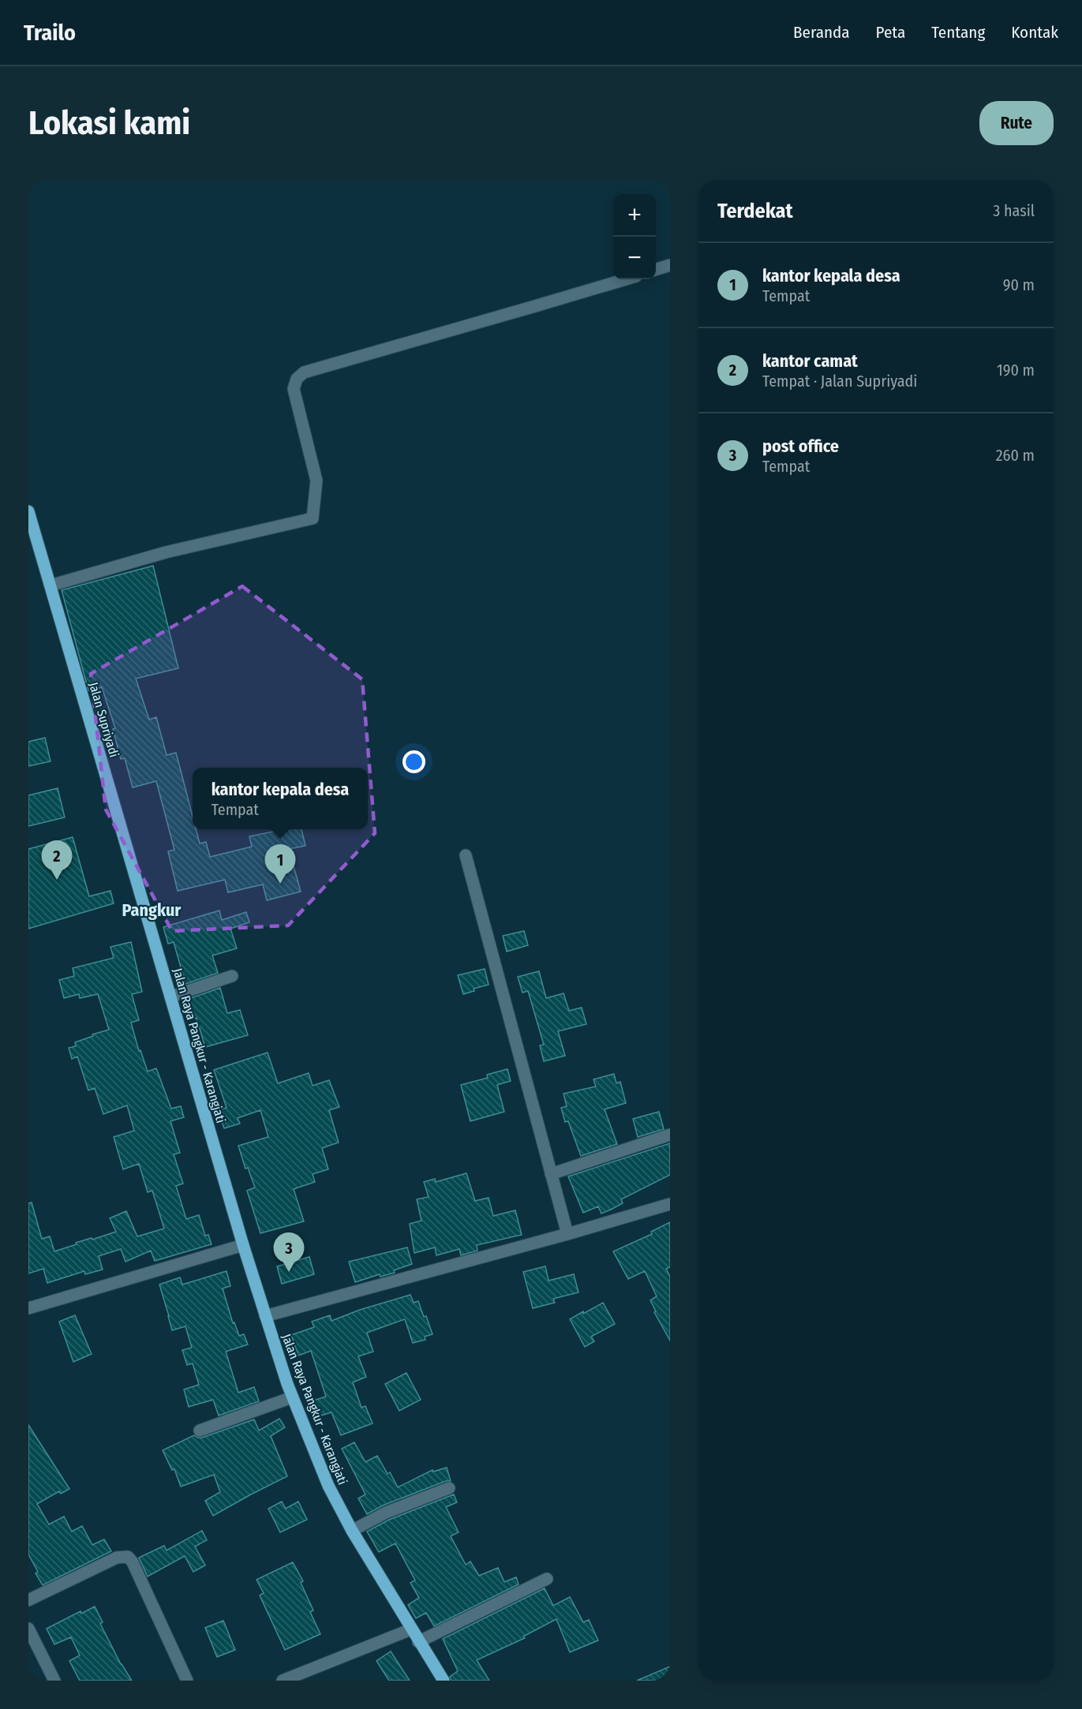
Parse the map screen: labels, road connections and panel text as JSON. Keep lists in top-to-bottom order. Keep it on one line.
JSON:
{"streets":{"main road":["Jalan Supriyadi","Jalan Raya Pangkur - Karangjati"]},"crossings":[["Jalan Supriyadi","Jalan Raya Pangkur - Karangjati"]],"districts":["Pangkur"],"page":{"header":"Trailo","nav":["Beranda","Peta","Tentang","Kontak"],"buttons":"Rute","title":"Lokasi kami","heading":["Terdekat","3 hasil"],"map_buttons":["+","−"],"list":[{"mark":"1","name":"kantor kepala desa","note":"Tempat","value":"90 m"},{"mark":"2","name":"kantor camat","note":"Tempat · Jalan Supriyadi","value":"190 m"},{"mark":"3","name":"post office","note":"Tempat","value":"260 m"}],"popup":["kantor kepala desa","Tempat"],"pins":["2","1","3"]}}
